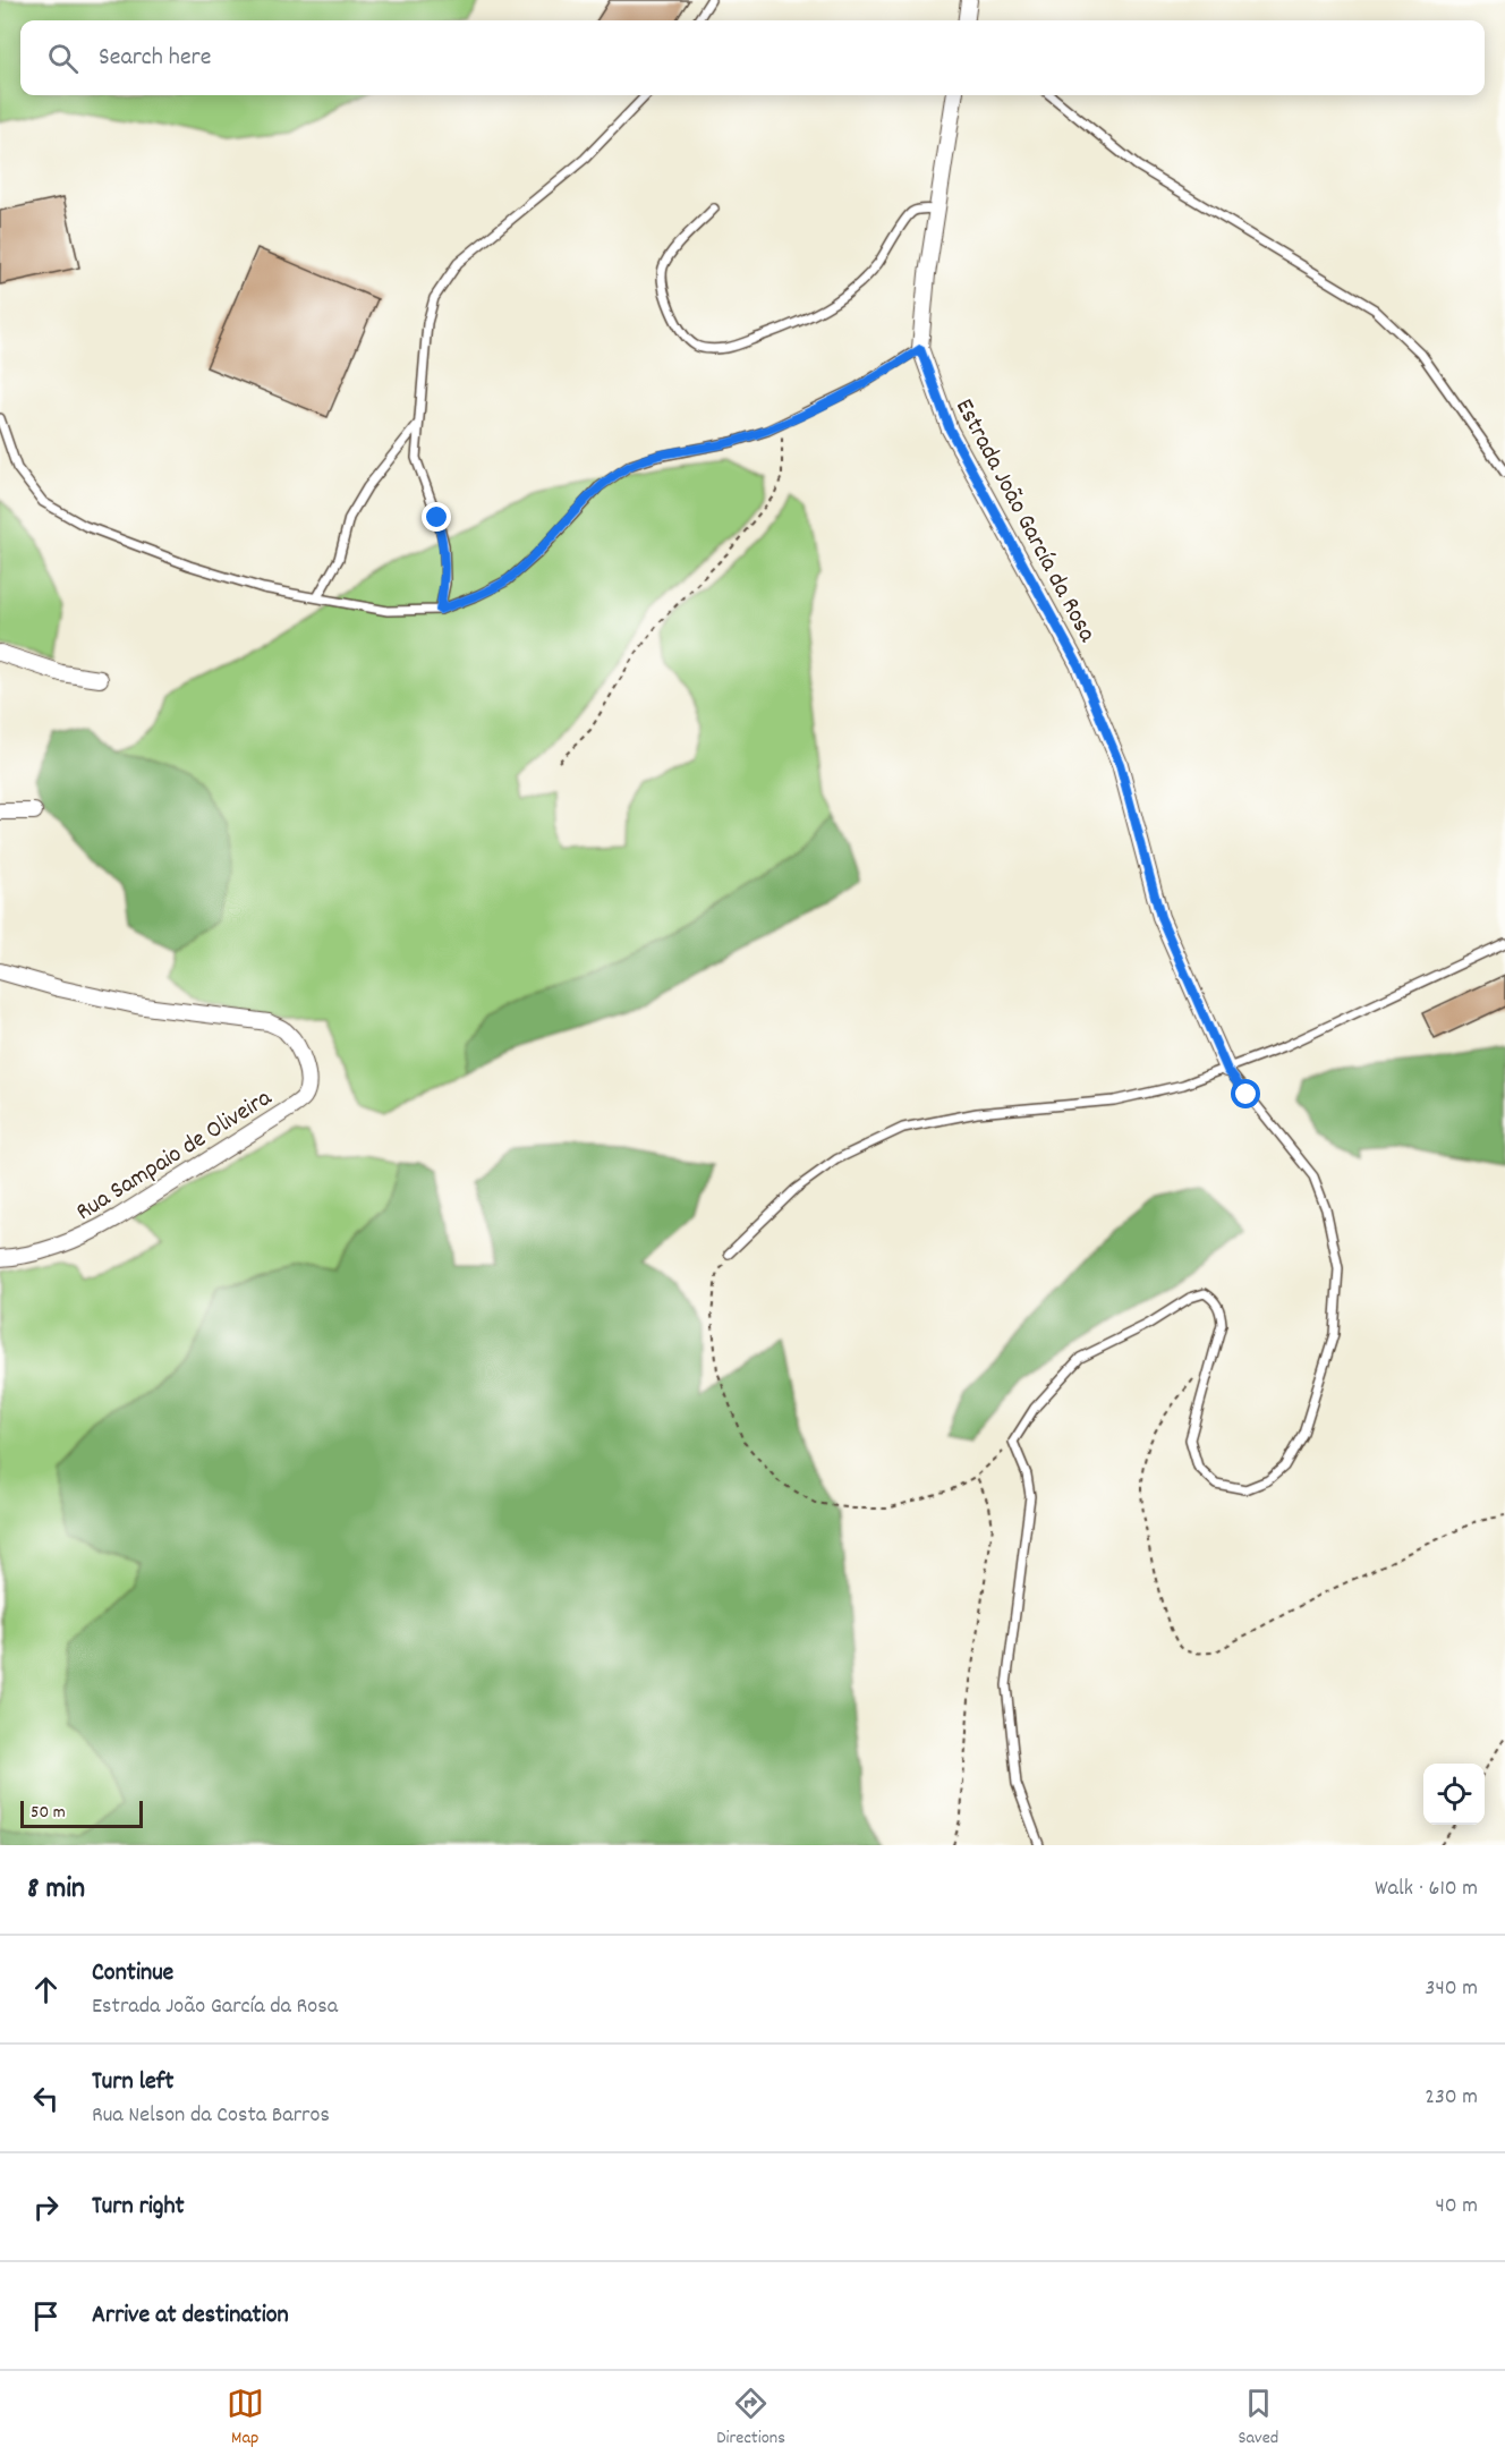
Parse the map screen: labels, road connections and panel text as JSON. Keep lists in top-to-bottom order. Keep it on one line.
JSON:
{"streets":{"street":["Estrada João García da Rosa","Rua Sampaio de Oliveira"]},"scale_bar":"50 m","page":{"search":"Search here","scale":"50 m","heading":["8 min","Walk · 610 m"],"list":[["Continue","Estrada João García da Rosa","340 m"],["Turn left","Rua Nelson da Costa Barros","230 m"],["Turn right","40 m"],"Arrive at destination"],"nav":["Map","Directions","Saved"]}}
